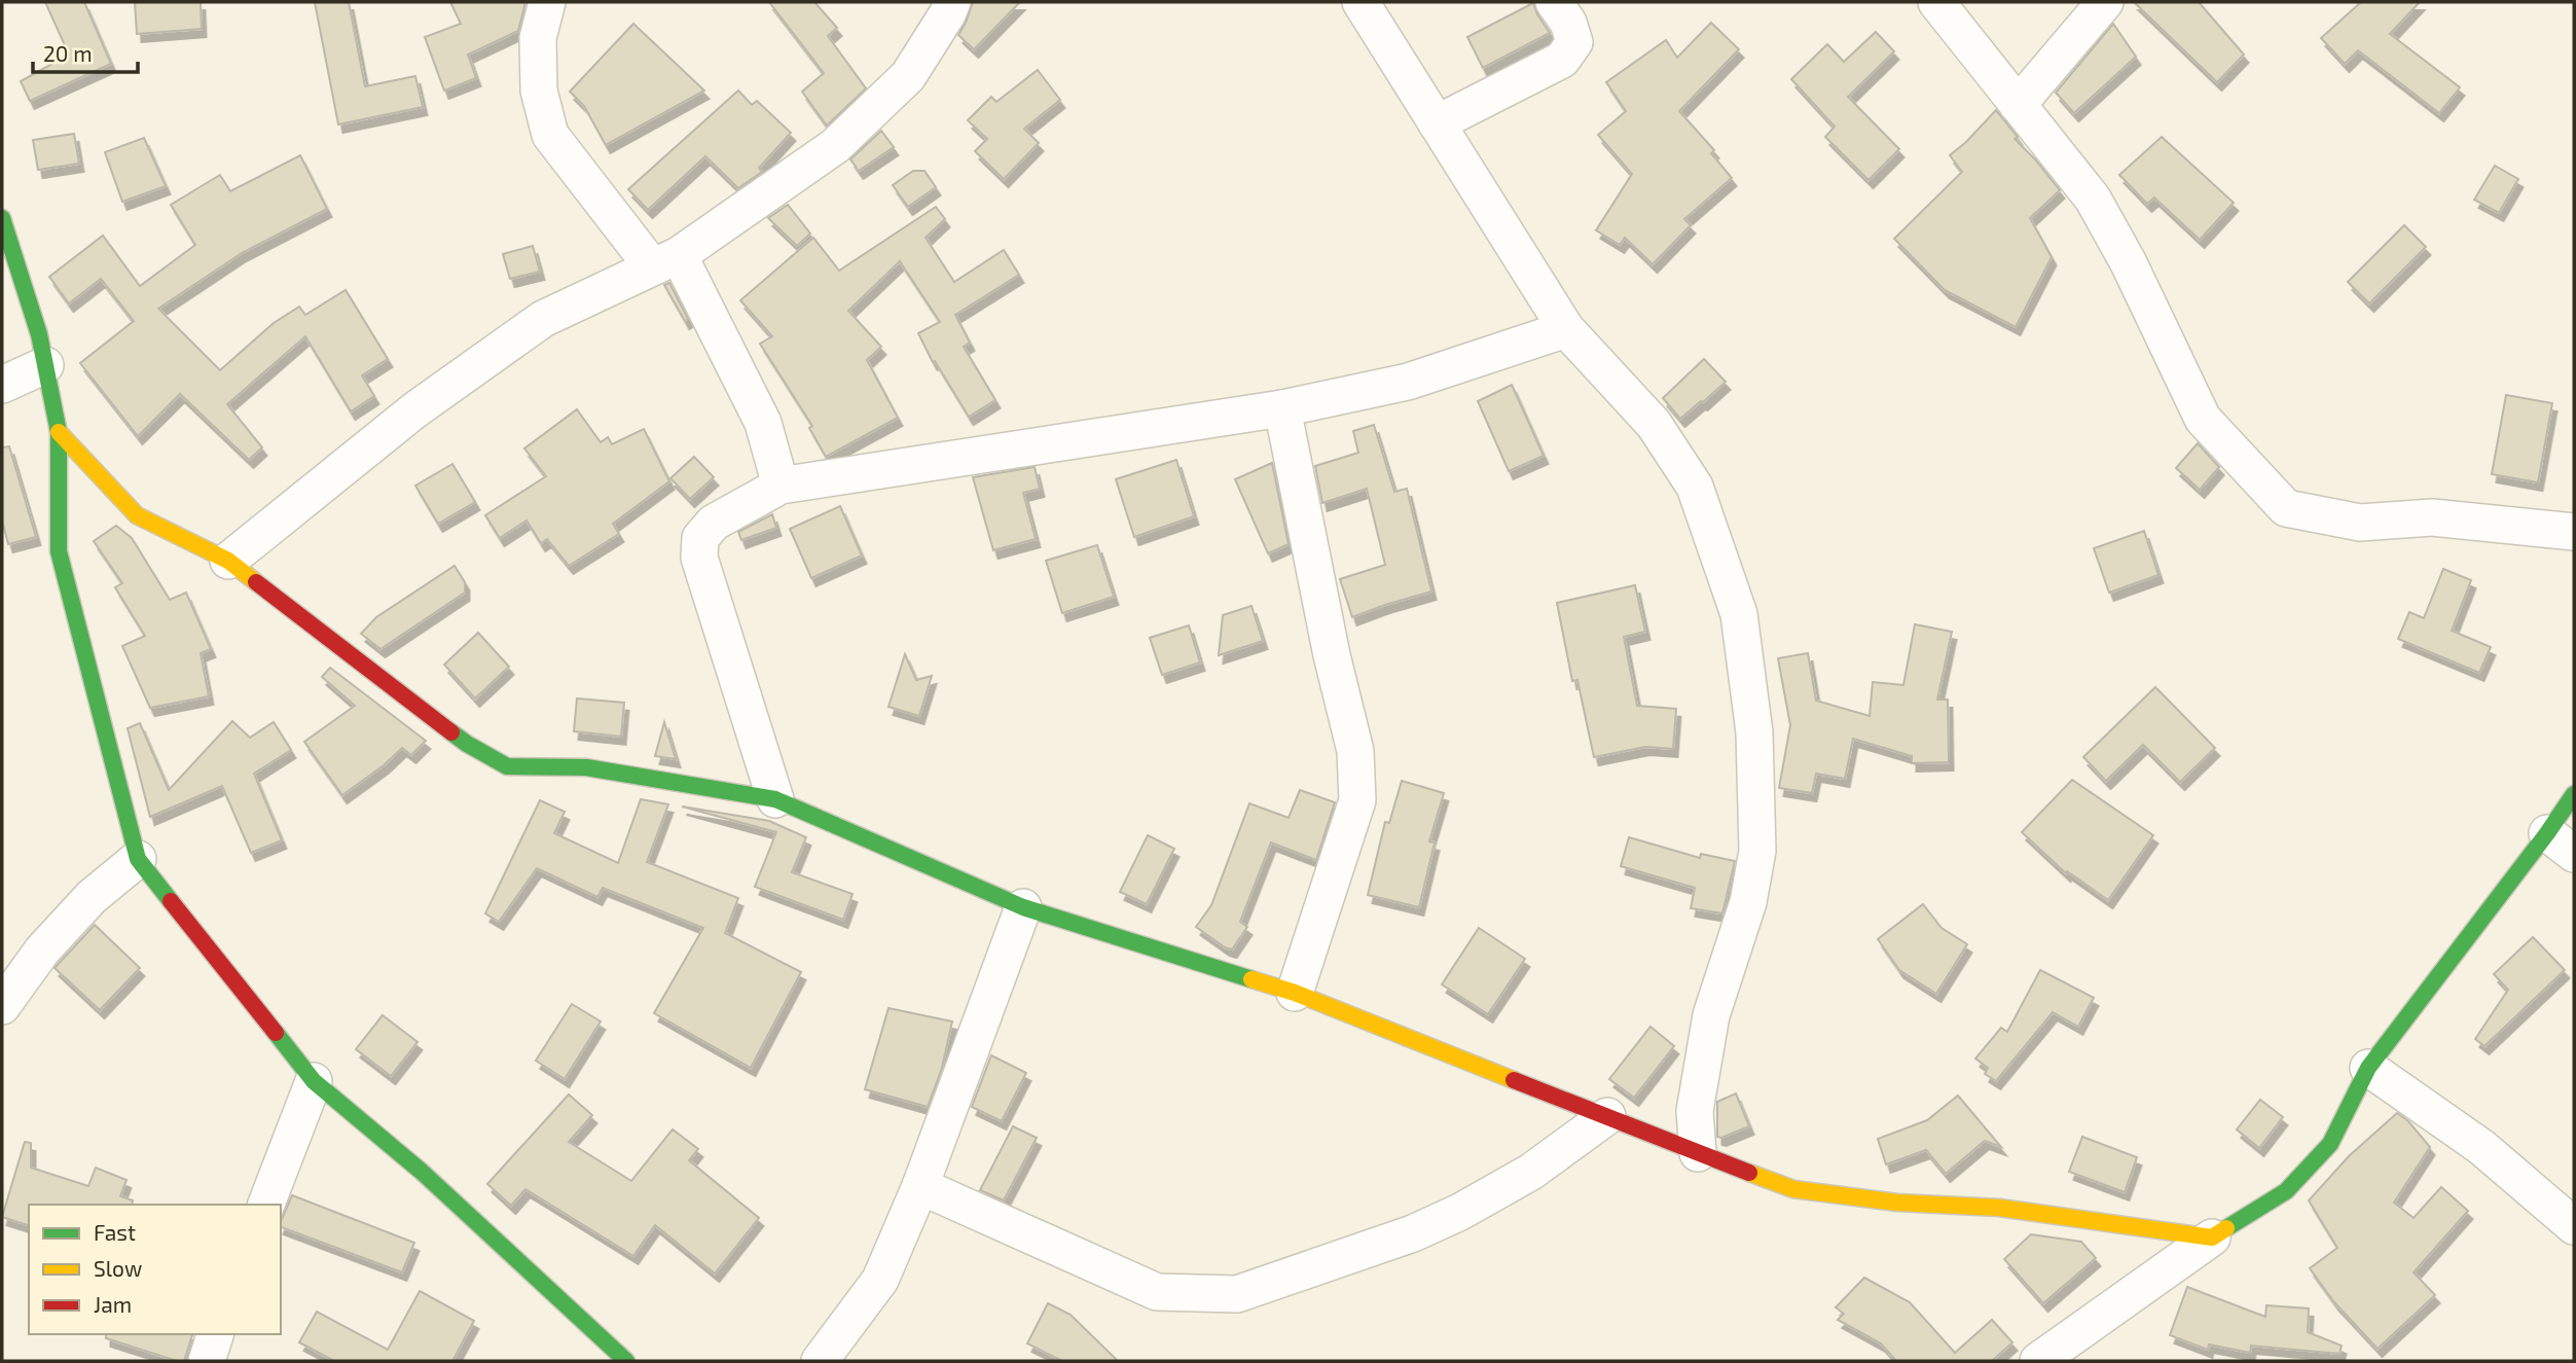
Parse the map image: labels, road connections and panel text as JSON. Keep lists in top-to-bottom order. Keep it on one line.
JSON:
{"legend":["Fast","Slow","Jam"],"scale_bar":"20 m"}
